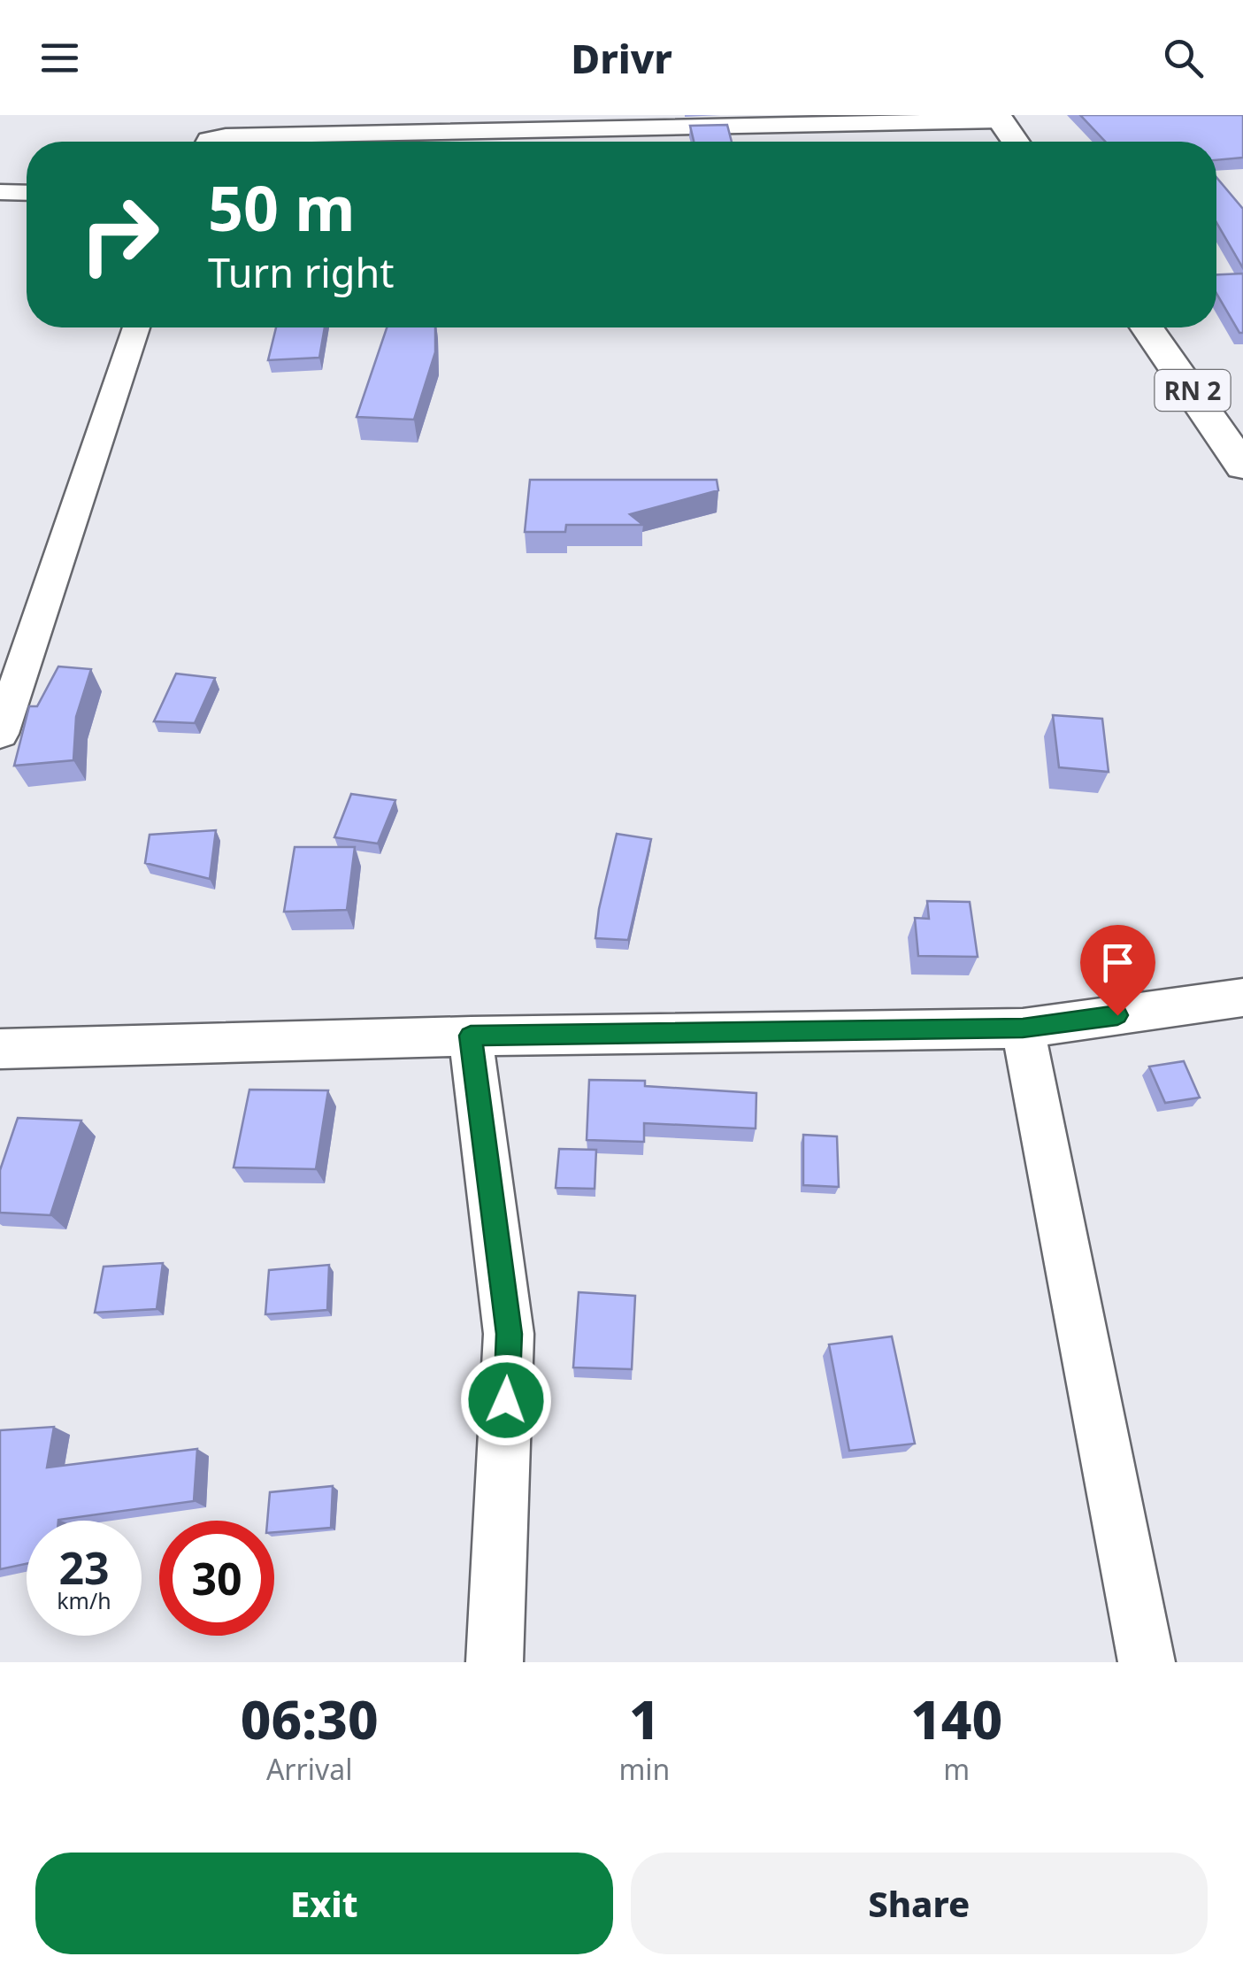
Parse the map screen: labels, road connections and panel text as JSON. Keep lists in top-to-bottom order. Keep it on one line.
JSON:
{"streets":{"main road":["RN 2"]},"page":{"header":"Drivr","turn":["50 m","Turn right"],"speed":"23 km/h","limit":"30","eta":["06:30","Arrival","1","min","140","m"],"buttons":["Exit","Share"]}}
